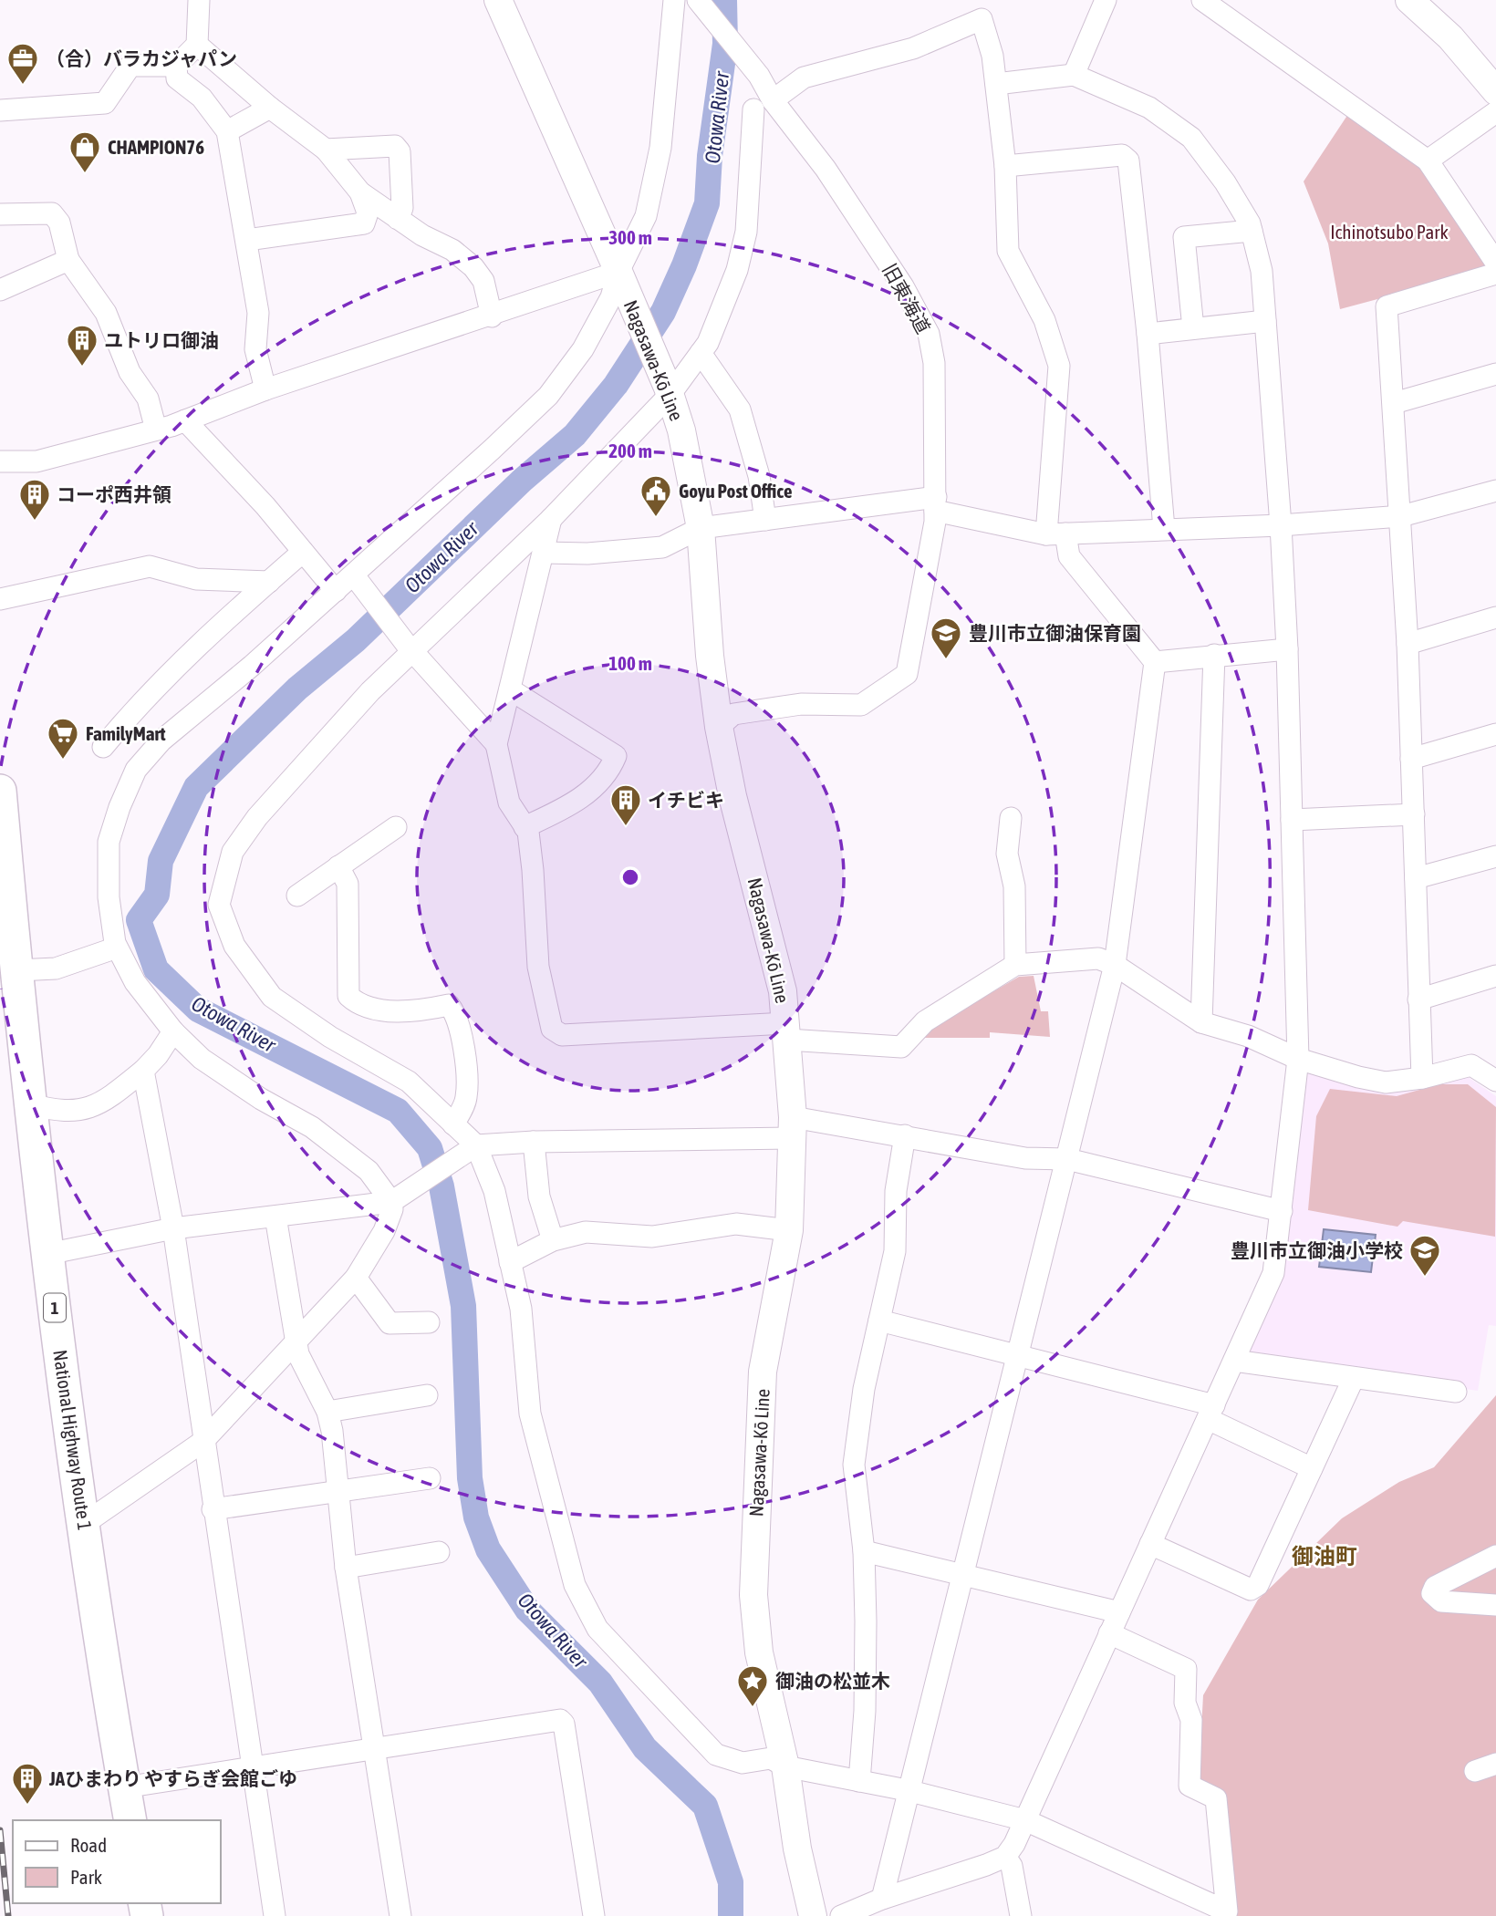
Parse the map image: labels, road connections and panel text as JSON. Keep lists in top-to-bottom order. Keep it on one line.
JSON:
{"streets":{"highway":["1","National Highway Route 1"],"main road":["Nagasawa-Kō Line"],"street":["旧東海道"]},"crossings":[["旧東海道","Nagasawa-Kō Line"]],"districts":["御油町"],"water":["Otowa River"],"parks":["Ichinotsubo Park"],"places":{"office":["（合）バラカジャパン"],"shop":["CHAMPION76"],"building":["ユトリロ御油","コーポ西井領","イチビキ","JAひまわり やすらぎ会館ごゆ"],"public building":["Goyu Post Office"],"school or university":["豊川市立御油保育園","豊川市立御油小学校"],"supermarket":["FamilyMart"],"place":["御油の松並木"]},"legend":["Road","Park"],"rings":["300 m","200 m","100 m"]}
